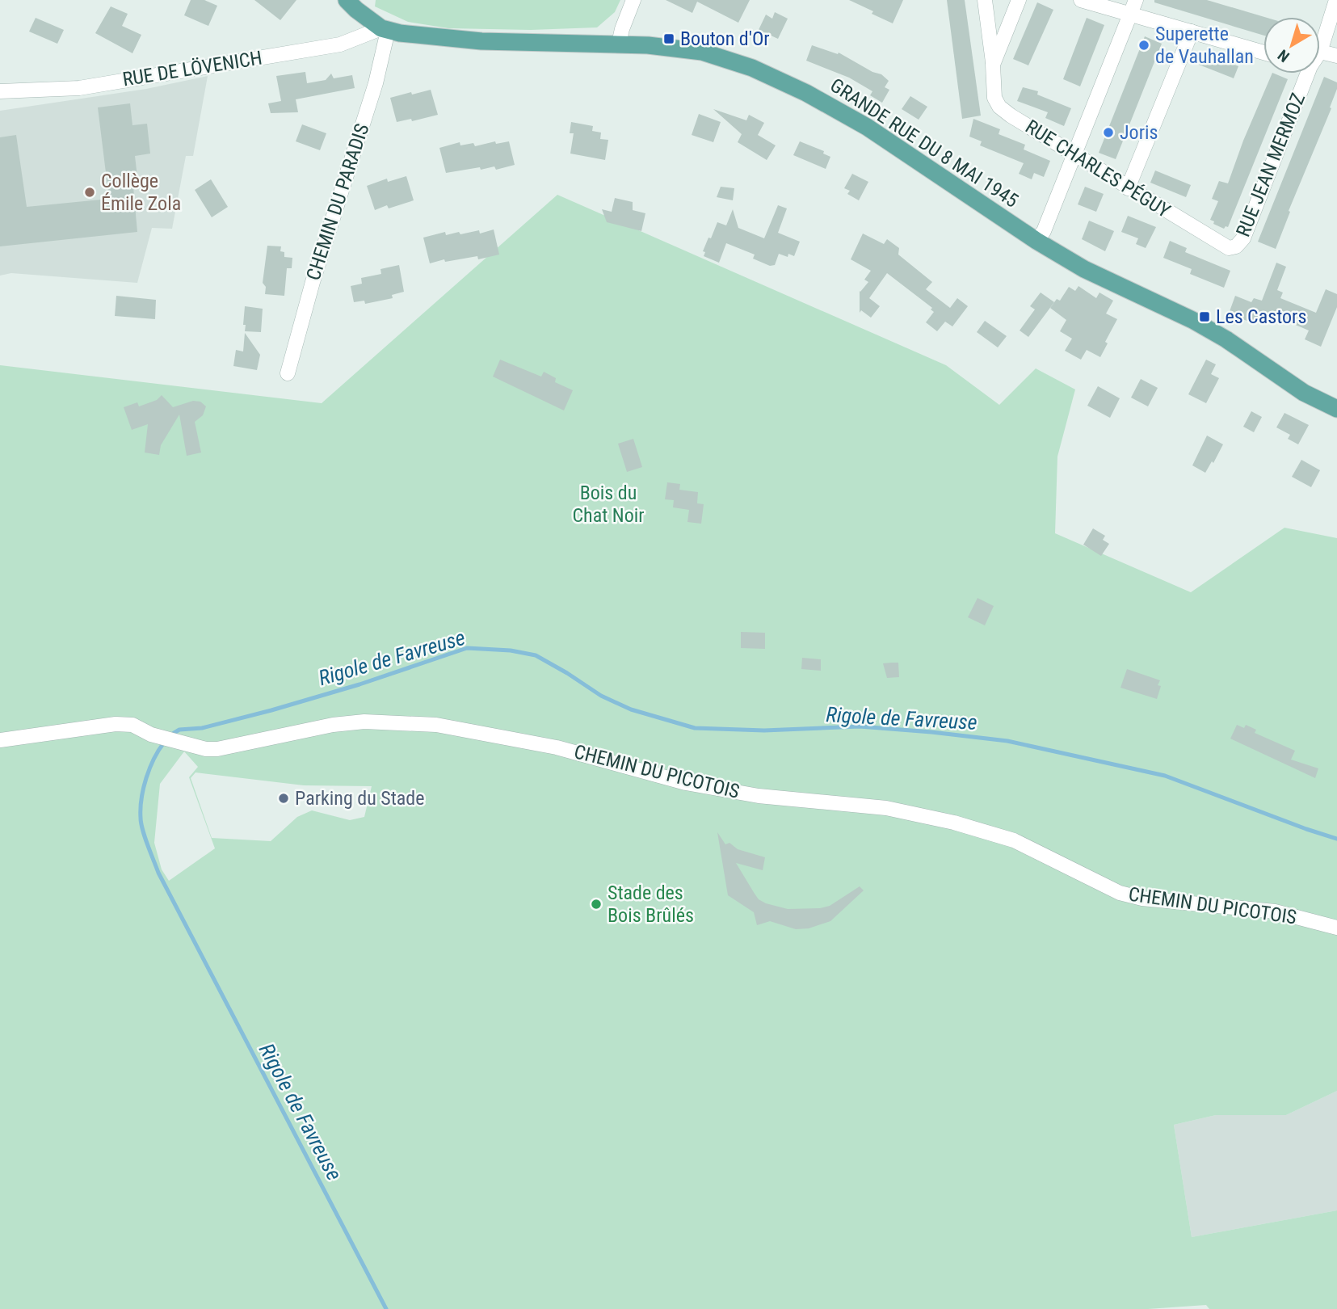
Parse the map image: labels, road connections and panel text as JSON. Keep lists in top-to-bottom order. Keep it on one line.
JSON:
{"streets":{"main road":["GRANDE RUE DU 8 MAI 1945"],"street":["RUE DE LÖVENICH","RUE JEAN MERMOZ","RUE CHARLES PÉGUY","CHEMIN DU PARADIS","CHEMIN DU PICOTOIS"]},"crossings":[["RUE DE LÖVENICH","GRANDE RUE DU 8 MAI 1945"],["RUE DE LÖVENICH","CHEMIN DU PARADIS"],["GRANDE RUE DU 8 MAI 1945","CHEMIN DU PARADIS"],["RUE JEAN MERMOZ","RUE CHARLES PÉGUY"]],"water":["Rigole de Favreuse"],"parks":["Bois du Chat Noir"],"places":{"transit":["Bouton d'Or","Les Castors"],"other":["Superette de Vauhallan","Joris","Collège Émile Zola","Parking du Stade","Stade des Bois Brûlés"]},"north":"bottom left"}
